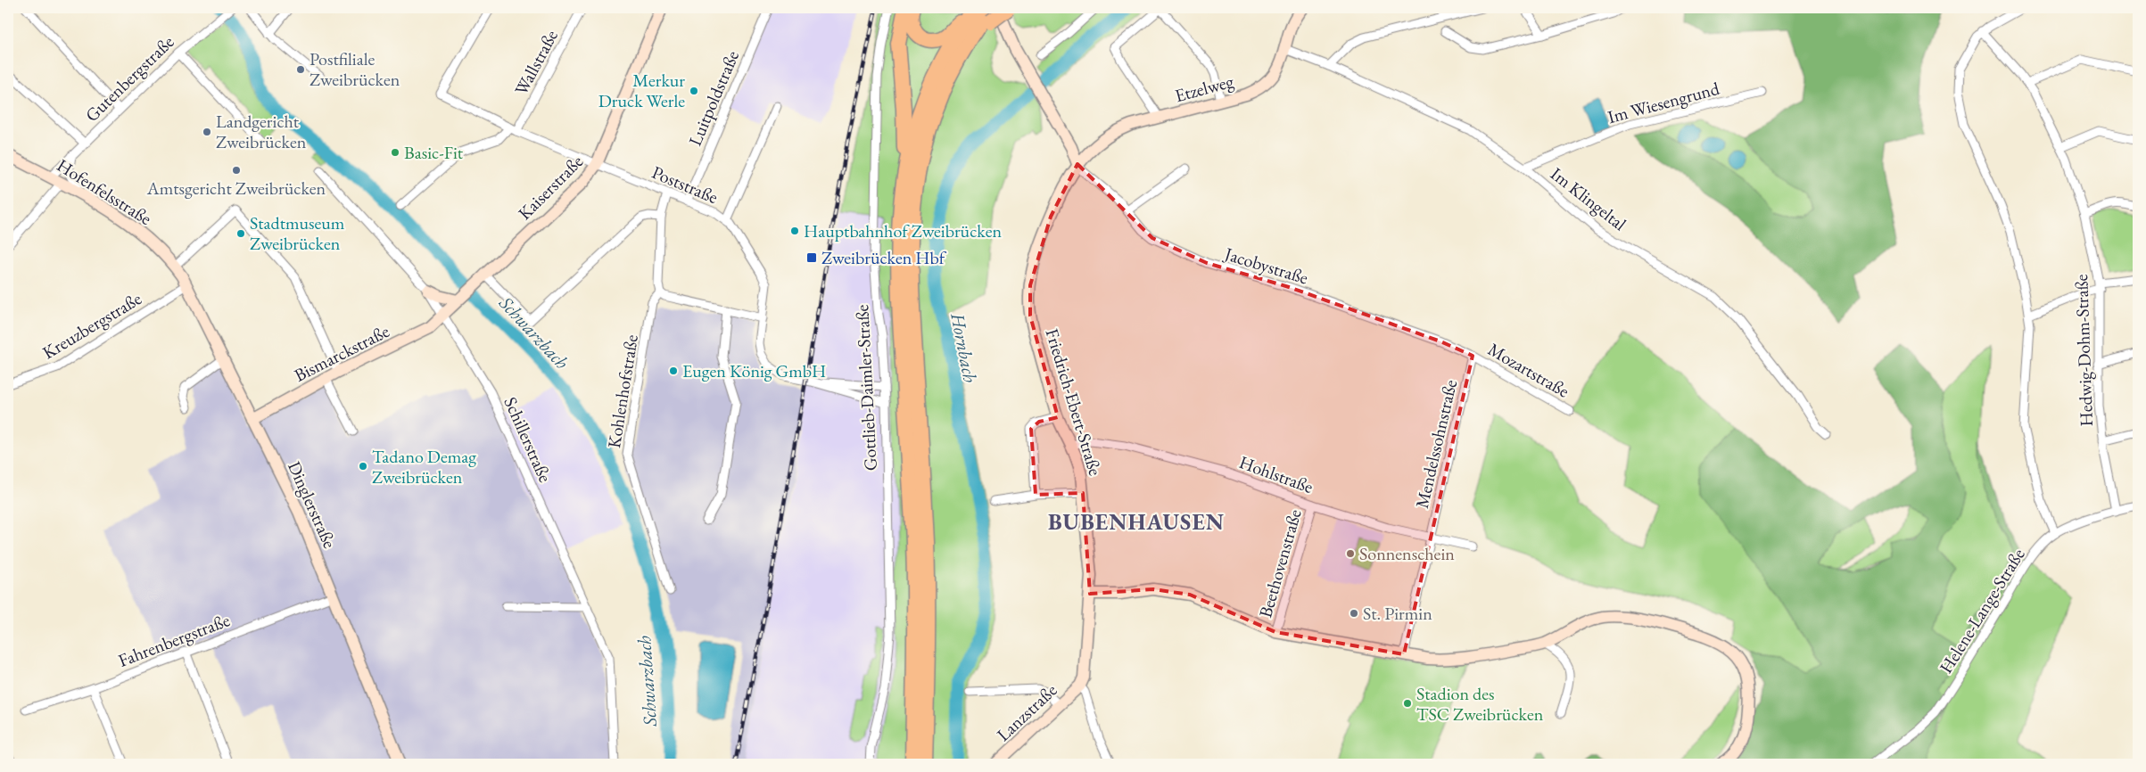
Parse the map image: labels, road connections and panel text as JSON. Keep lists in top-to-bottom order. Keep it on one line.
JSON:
{"streets":{"street":["Wallstraße","Gutenbergstraße","Etzelweg","Luitpoldstraße","Im Wiesengrund","Poststraße","Kaiserstraße","Hofenfelsstraße","Im Klingeltal","Jacobystraße","Kreuzbergstraße","Hedwig-Dohm-Straße","Bismarckstraße","Mozartstraße","Gottlieb-Daimler-Straße","Kohlenhofstraße","Friedrich-Ebert-Straße","Schillerstraße","Mendelssohnstraße","Hohlstraße","Dinglerstraße","Beethovenstraße","Helene-Lange-Straße","Fahrenbergstraße","Lanzstraße"]},"crossings":[["Wallstraße","Poststraße"],["Gutenbergstraße","Hofenfelsstraße"],["Etzelweg","Im Klingeltal"],["Etzelweg","Jacobystraße"],["Etzelweg","Friedrich-Ebert-Straße"],["Luitpoldstraße","Poststraße"],["Im Wiesengrund","Im Klingeltal"],["Poststraße","Kaiserstraße"],["Poststraße","Gottlieb-Daimler-Straße"],["Poststraße","Kohlenhofstraße"],["Kaiserstraße","Bismarckstraße"],["Kaiserstraße","Schillerstraße"],["Hofenfelsstraße","Dinglerstraße"],["Jacobystraße","Mozartstraße"],["Jacobystraße","Friedrich-Ebert-Straße"],["Jacobystraße","Mendelssohnstraße"],["Kreuzbergstraße","Dinglerstraße"],["Hedwig-Dohm-Straße","Helene-Lange-Straße"],["Bismarckstraße","Schillerstraße"],["Bismarckstraße","Dinglerstraße"],["Mozartstraße","Mendelssohnstraße"],["Friedrich-Ebert-Straße","Hohlstraße"],["Friedrich-Ebert-Straße","Lanzstraße"],["Mendelssohnstraße","Hohlstraße"],["Hohlstraße","Beethovenstraße"],["Dinglerstraße","Fahrenbergstraße"]],"districts":["BUBENHAUSEN"],"water":["Schwarzbach","Hornbach"],"places":{"other":["Postfiliale Zweibrücken","Merkur Druck Werle","Landgericht Zweibrücken","Basic-Fit","Amtsgericht Zweibrücken","Hauptbahnhof Zweibrücken","Stadtmuseum Zweibrücken","Eugen König GmbH","Tadano Demag Zweibrücken","Sonnenschein","St. Pirmin","Stadion des TSC Zweibrücken"],"transit":["Zweibrücken Hbf"]}}
